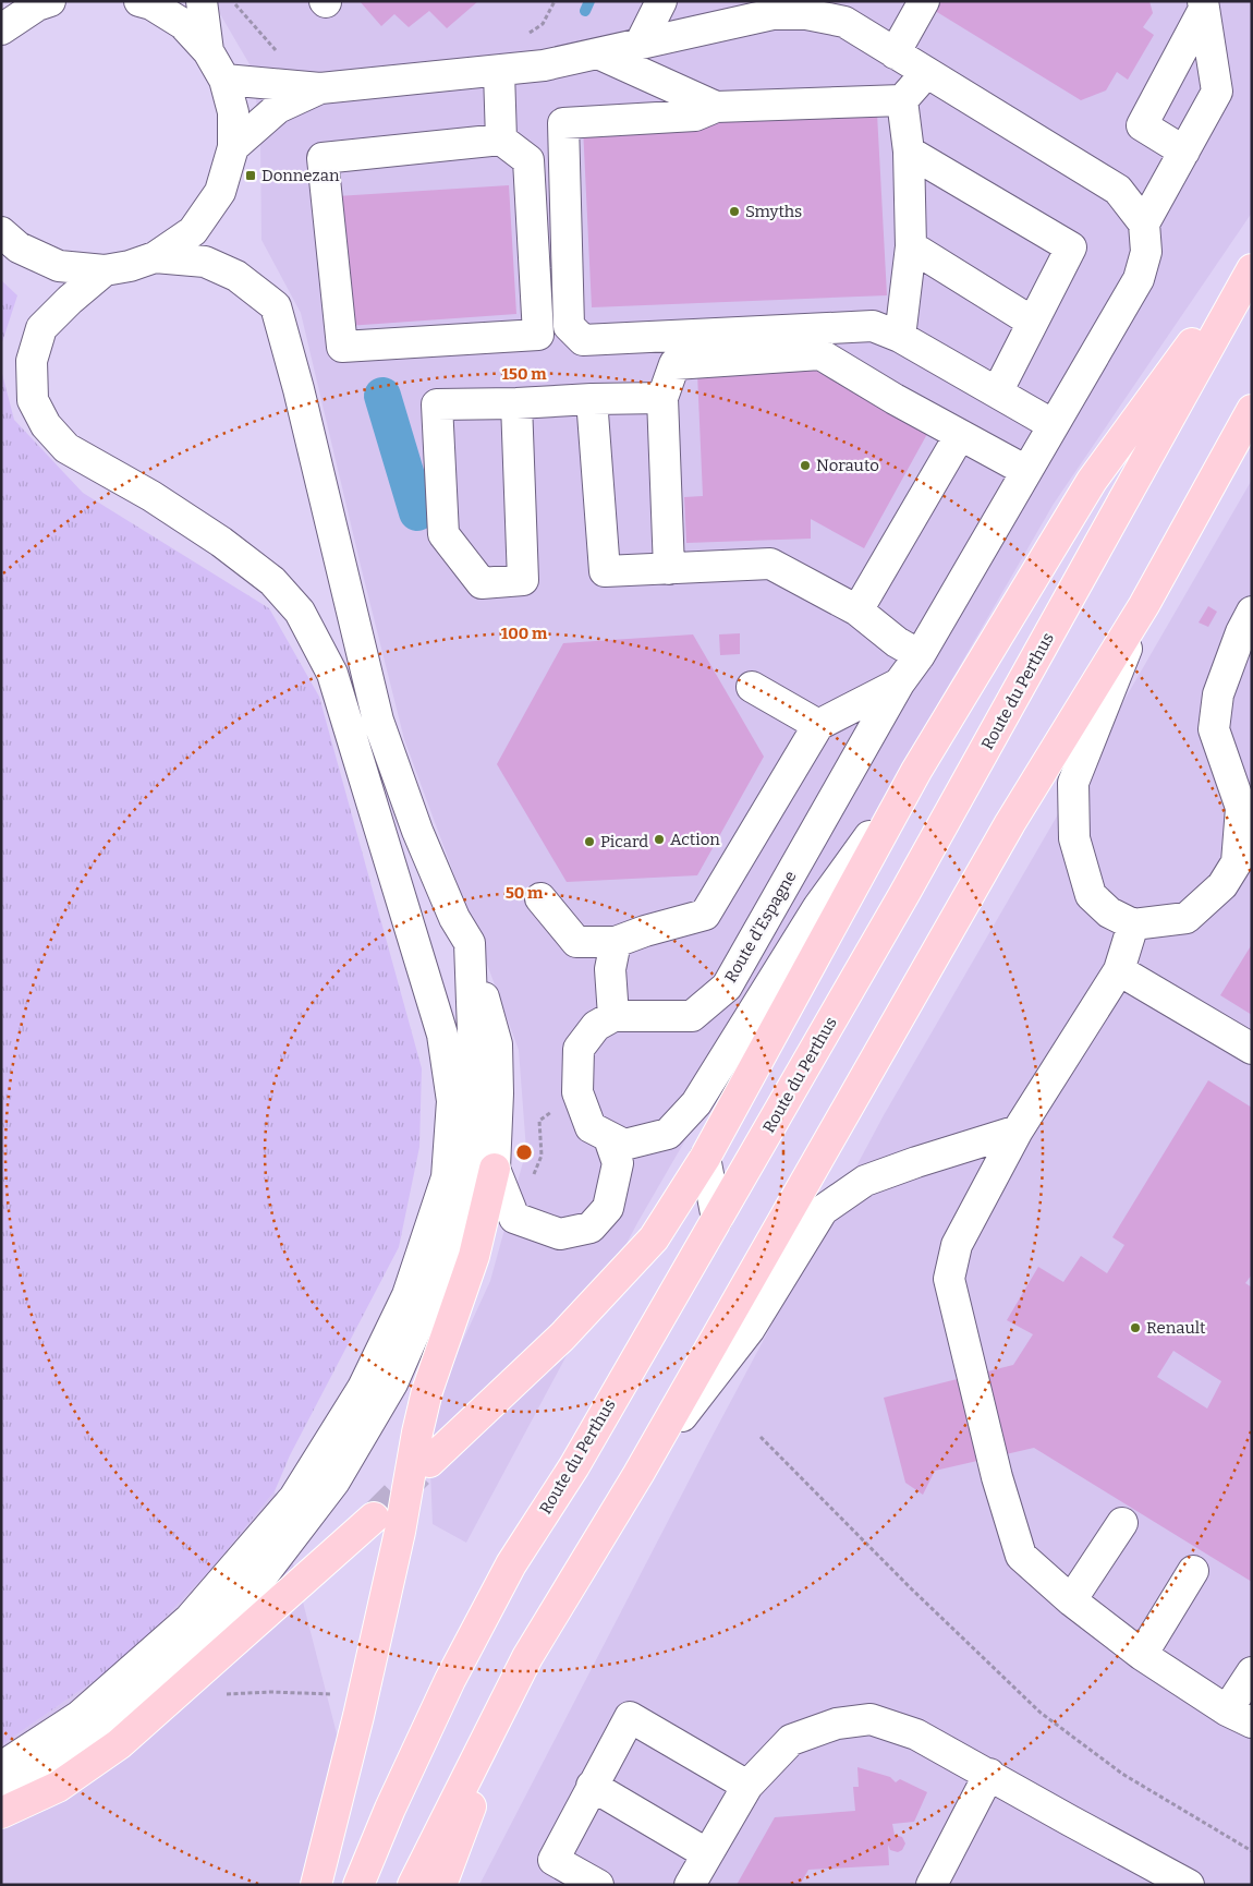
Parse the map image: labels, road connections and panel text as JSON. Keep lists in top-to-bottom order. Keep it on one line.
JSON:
{"streets":{"main road":["Route du Perthus"],"street":["Route d'Espagne"]},"places":{"transit":["Donnezan"],"other":["Smyths","Norauto","Action","Picard","Renault"]},"rings":["150 m","100 m","50 m"]}
